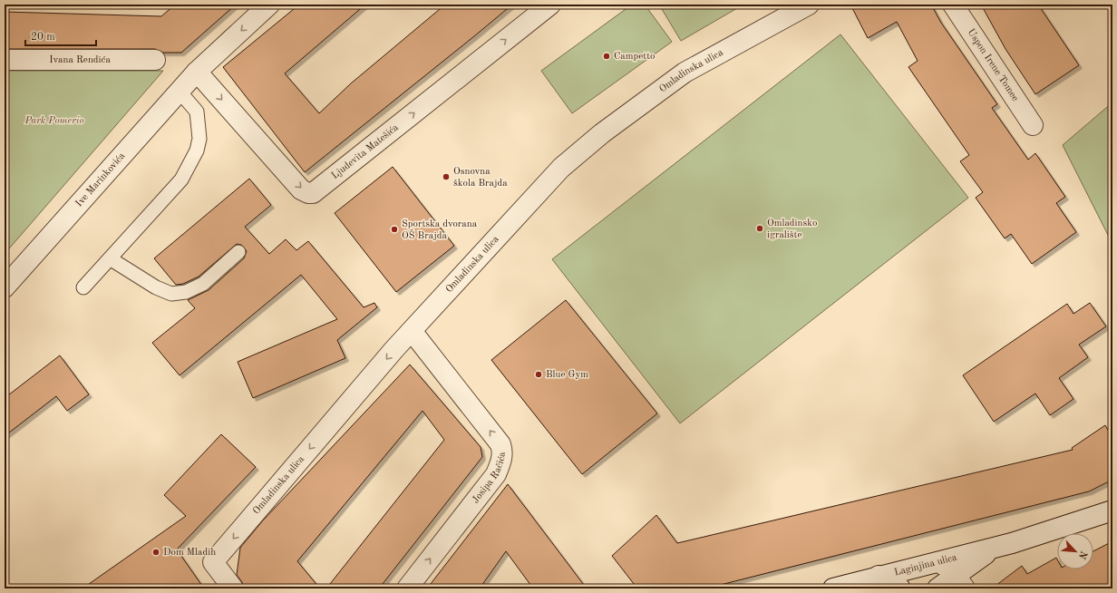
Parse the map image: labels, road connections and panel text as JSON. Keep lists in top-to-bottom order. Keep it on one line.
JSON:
{"streets":{"street":["Ivana Rendića","Uspon Irene Tomee","Omladinska ulica","Ljudevita Matešića","Ive Marinkovića","Josipa Račića","Laginjina ulica"]},"crossings":[["Omladinska ulica","Josipa Račića"],["Ljudevita Matešića","Ive Marinkovića"]],"one_way":["Omladinska ulica","Josipa Račića"],"parks":["Park Pomerio"],"places":["Campetto","Osnovna škola Brajda","Omladinsko igralište","Sportska dvorana OŠ Brajda","Blue Gym","Dom Mladih"],"scale_bar":"20 m","north":"bottom right"}
